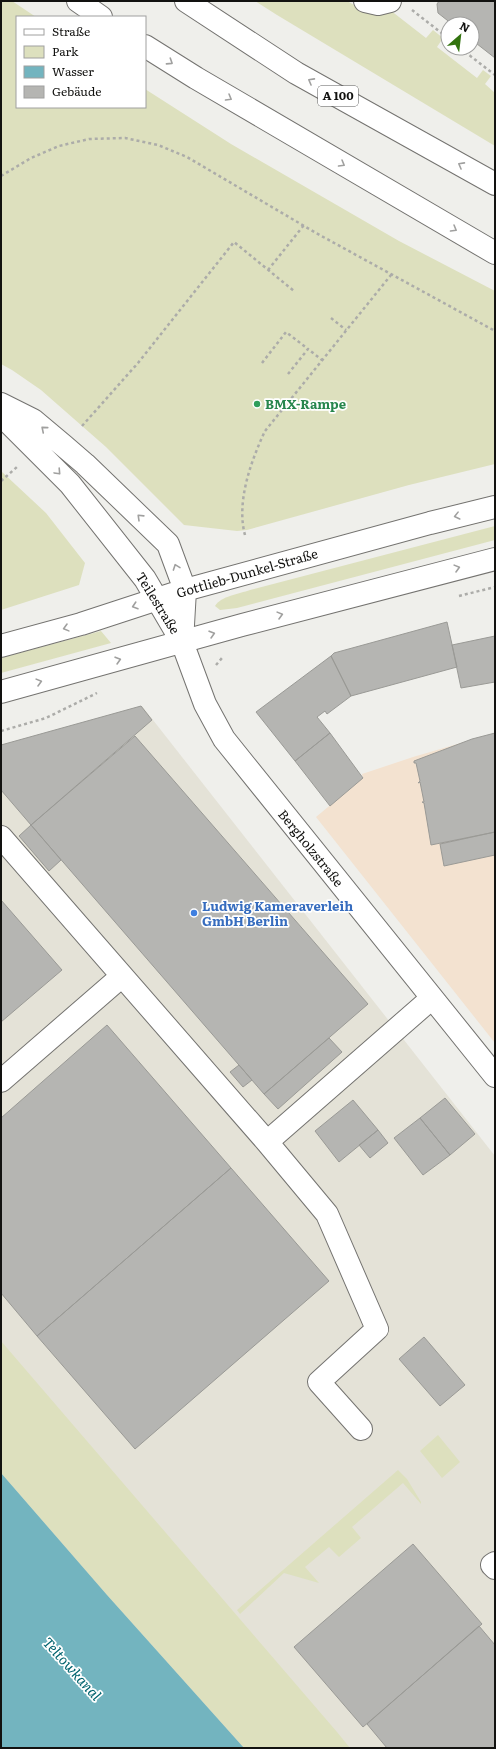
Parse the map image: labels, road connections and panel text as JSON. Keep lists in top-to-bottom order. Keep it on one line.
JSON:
{"streets":{"main road":["A 100","Gottlieb-Dunkel-Straße","Teilestraße","Bergholzstraße"]},"crossings":[["Gottlieb-Dunkel-Straße","Teilestraße"],["Teilestraße","Bergholzstraße"]],"water":["Teltowkanal"],"places":["BMX-Rampe","Ludwig Kameraverleih GmbH Berlin"],"legend":["Straße","Park","Wasser","Gebäude"],"north":"top right"}
